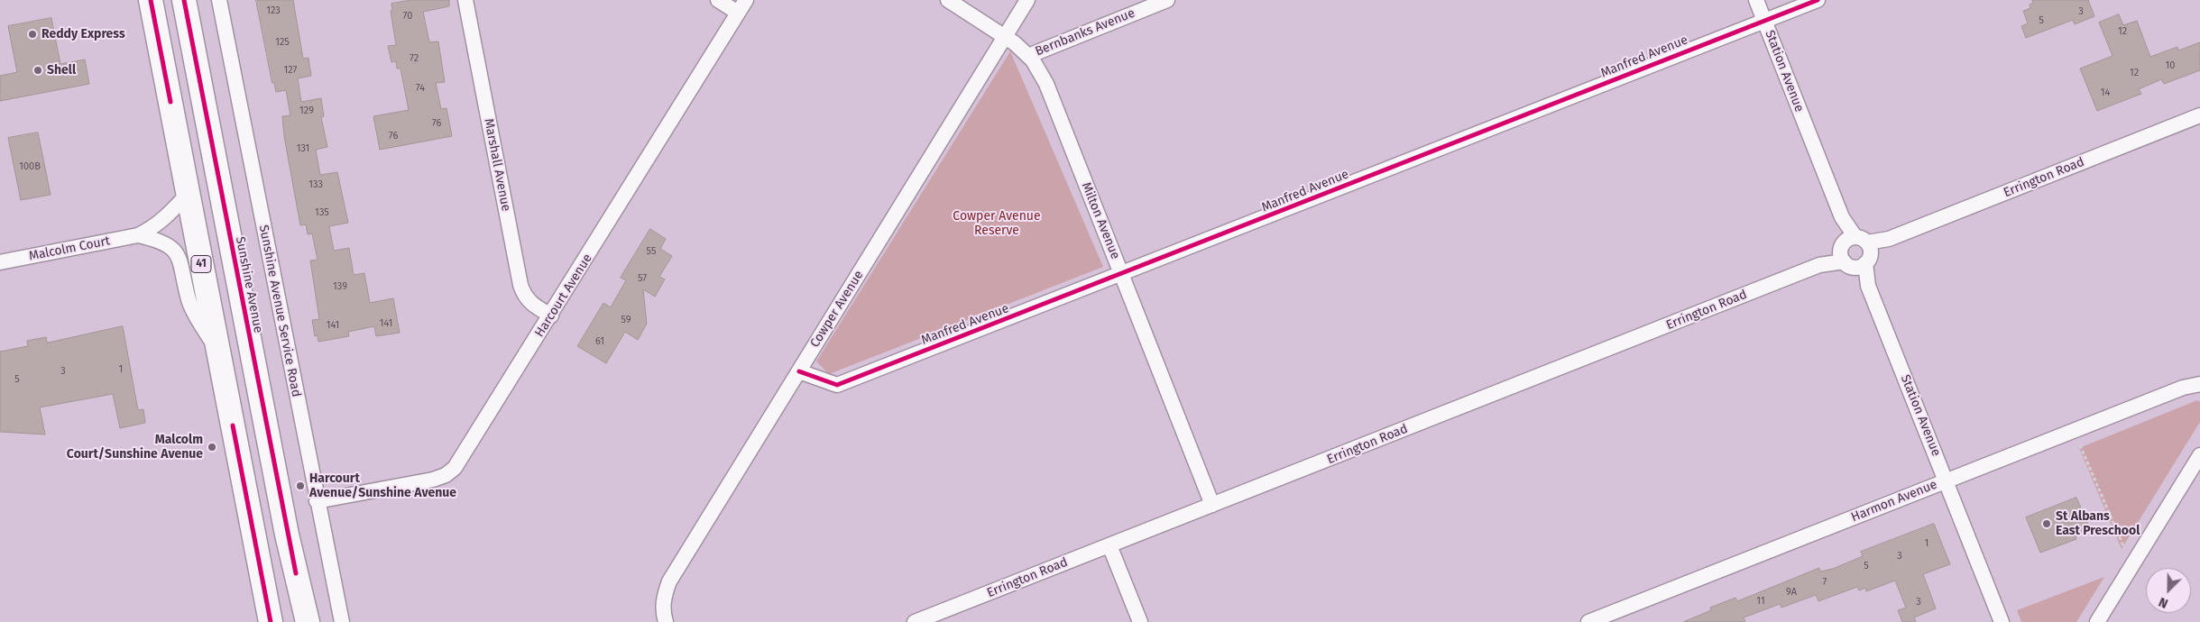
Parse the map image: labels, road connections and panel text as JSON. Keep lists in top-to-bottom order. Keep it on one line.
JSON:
{"streets":{"main road":["41","Sunshine Avenue"],"street":["Bernbanks Avenue","Manfred Avenue","Station Avenue","Marshall Avenue","Errington Road","Milton Avenue","Malcolm Court","Harcourt Avenue","Cowper Avenue","Sunshine Avenue Service Road","Harmon Avenue"]},"crossings":[["Bernbanks Avenue","Milton Avenue"],["Manfred Avenue","Station Avenue"],["Manfred Avenue","Milton Avenue"],["Manfred Avenue","Cowper Avenue"],["Station Avenue","Errington Road"],["Station Avenue","Harmon Avenue"],["Marshall Avenue","Harcourt Avenue"],["Errington Road","Milton Avenue"],["Milton Avenue","Cowper Avenue"],["Malcolm Court","41"],["Harcourt Avenue","Sunshine Avenue Service Road"]],"parks":["Cowper Avenue Reserve"],"places":["Reddy Express","Shell","Malcolm Court/Sunshine Avenue","Harcourt Avenue/Sunshine Avenue","St Albans East Preschool"],"house_numbers":["123","3","70","5","12","125","72","10","127","12","74","14","129","76","76","131","100B","133","135","55","57","139","59","141","141","61","1","3","5","1","3","5","7","9A","11","3"],"north":"bottom left"}
